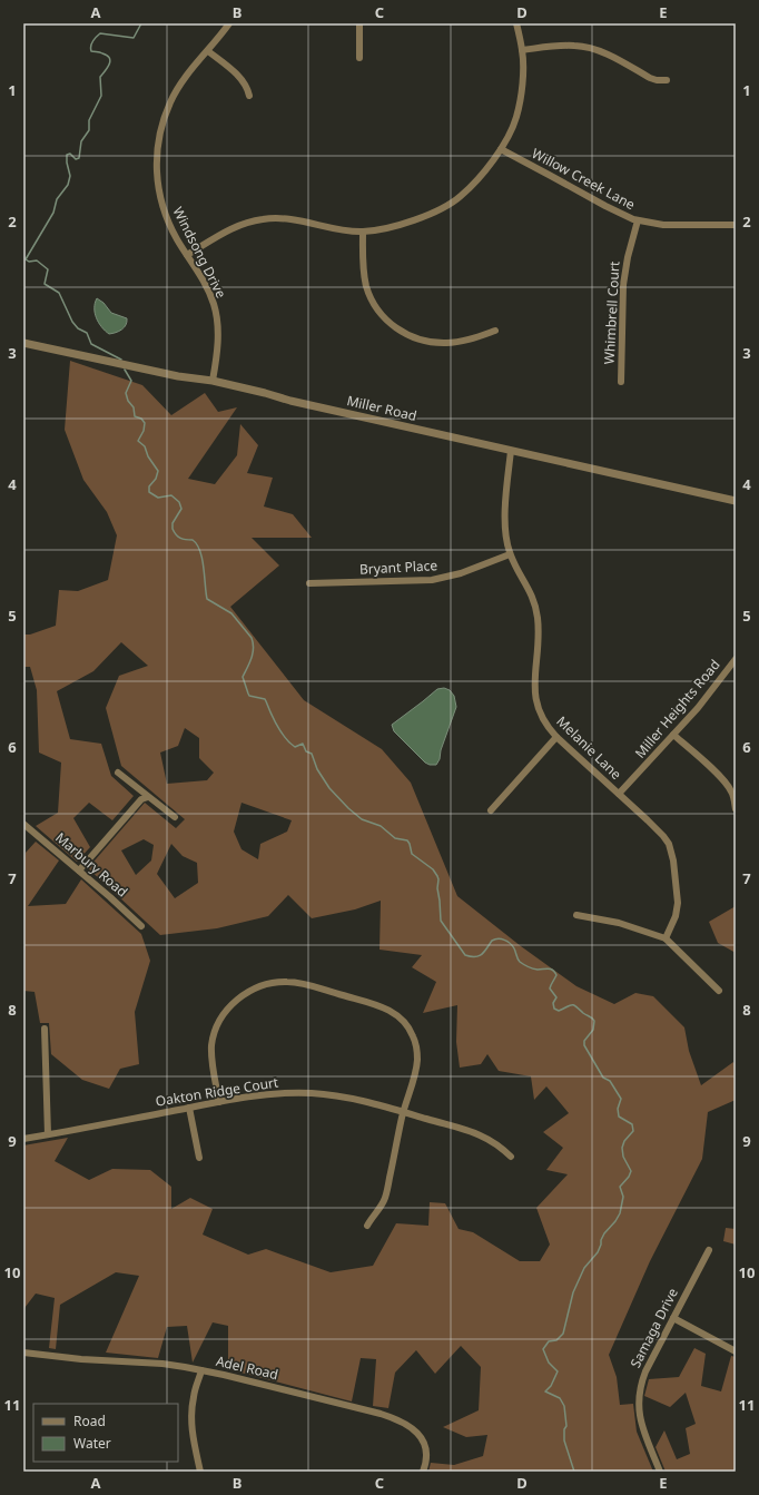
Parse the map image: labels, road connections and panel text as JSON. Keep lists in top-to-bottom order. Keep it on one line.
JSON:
{"streets":{"street":["Willow Creek Lane","Windsong Drive","Whimbrell Court","Miller Road","Bryant Place","Miller Heights Road","Melanie Lane","Marbury Road","Oakton Ridge Court","Samaga Drive","Adel Road"]},"crossings":[["Willow Creek Lane","Whimbrell Court"],["Windsong Drive","Miller Road"],["Miller Road","Melanie Lane"],["Bryant Place","Melanie Lane"],["Miller Heights Road","Melanie Lane"]],"legend":["Road","Water"],"grid":{"columns":["A","B","C","D","E"],"rows":["1","2","3","4","5","6","7","8","9","10","11"]}}
